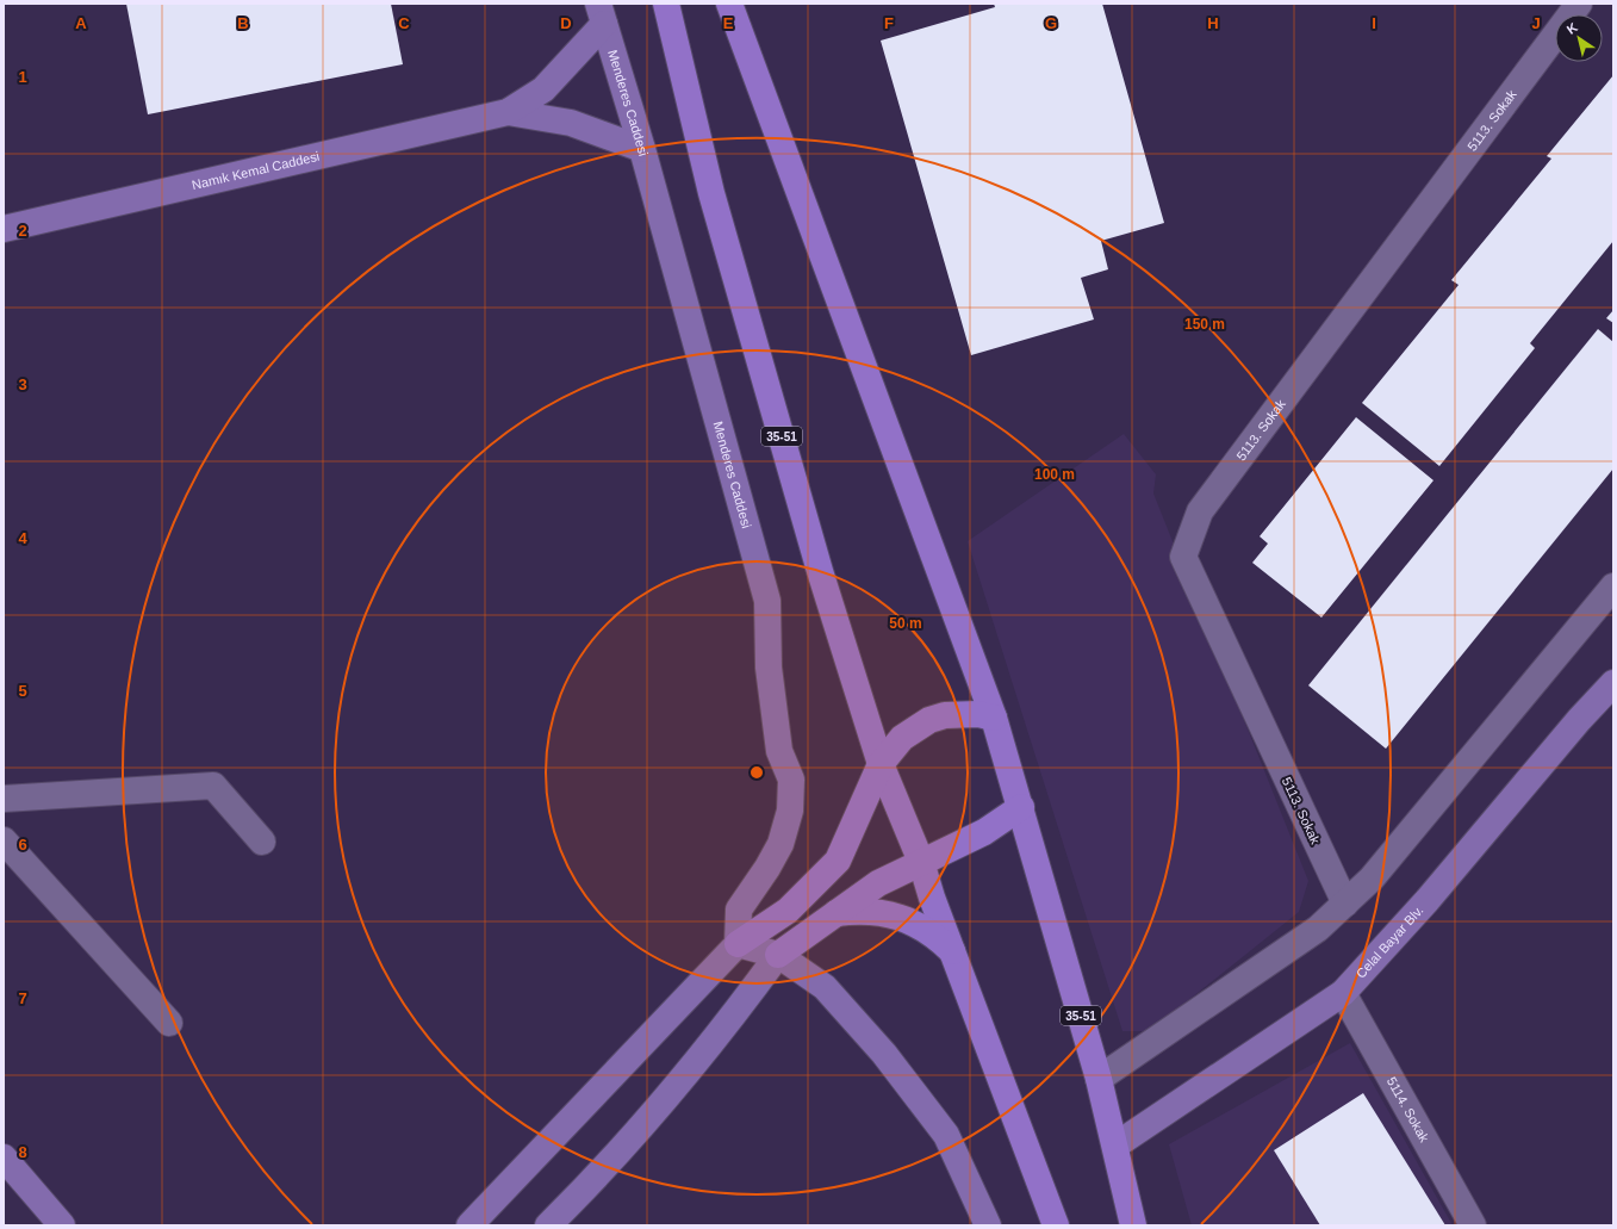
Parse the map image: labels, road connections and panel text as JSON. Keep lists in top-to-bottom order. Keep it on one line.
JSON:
{"streets":{"main road":["35-51"],"street":["Menderes Caddesi","5113. Sokak","Namık Kemal Caddesi","Celal Bayar Blv.","5114. Sokak"]},"crossings":[["35-51","Celal Bayar Blv."],["Celal Bayar Blv.","5114. Sokak"]],"north":"top left","grid":{"columns":["A","B","C","D","E","F","G","H","I","J"],"rows":["1","2","3","4","5","6","7","8"]},"rings":["150 m","100 m","50 m"]}
